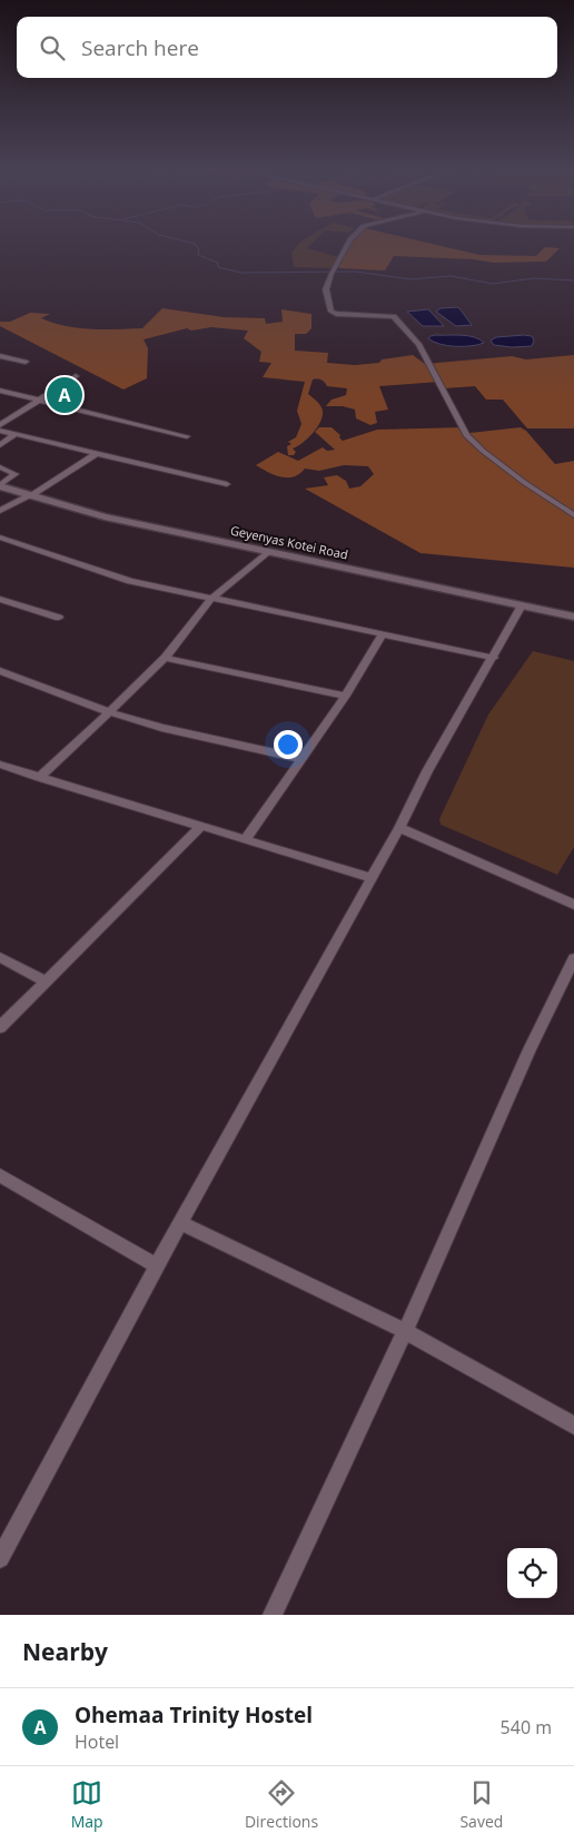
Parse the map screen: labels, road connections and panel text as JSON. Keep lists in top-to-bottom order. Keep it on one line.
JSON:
{"streets":{"street":["Geyenyas Kotei Road"]},"page":{"search":"Search here","pins":"A","heading":"Nearby","list":[{"mark":"A","name":"Ohemaa Trinity Hostel","note":"Hotel","value":"540 m"}],"nav":["Map","Directions","Saved"]}}
